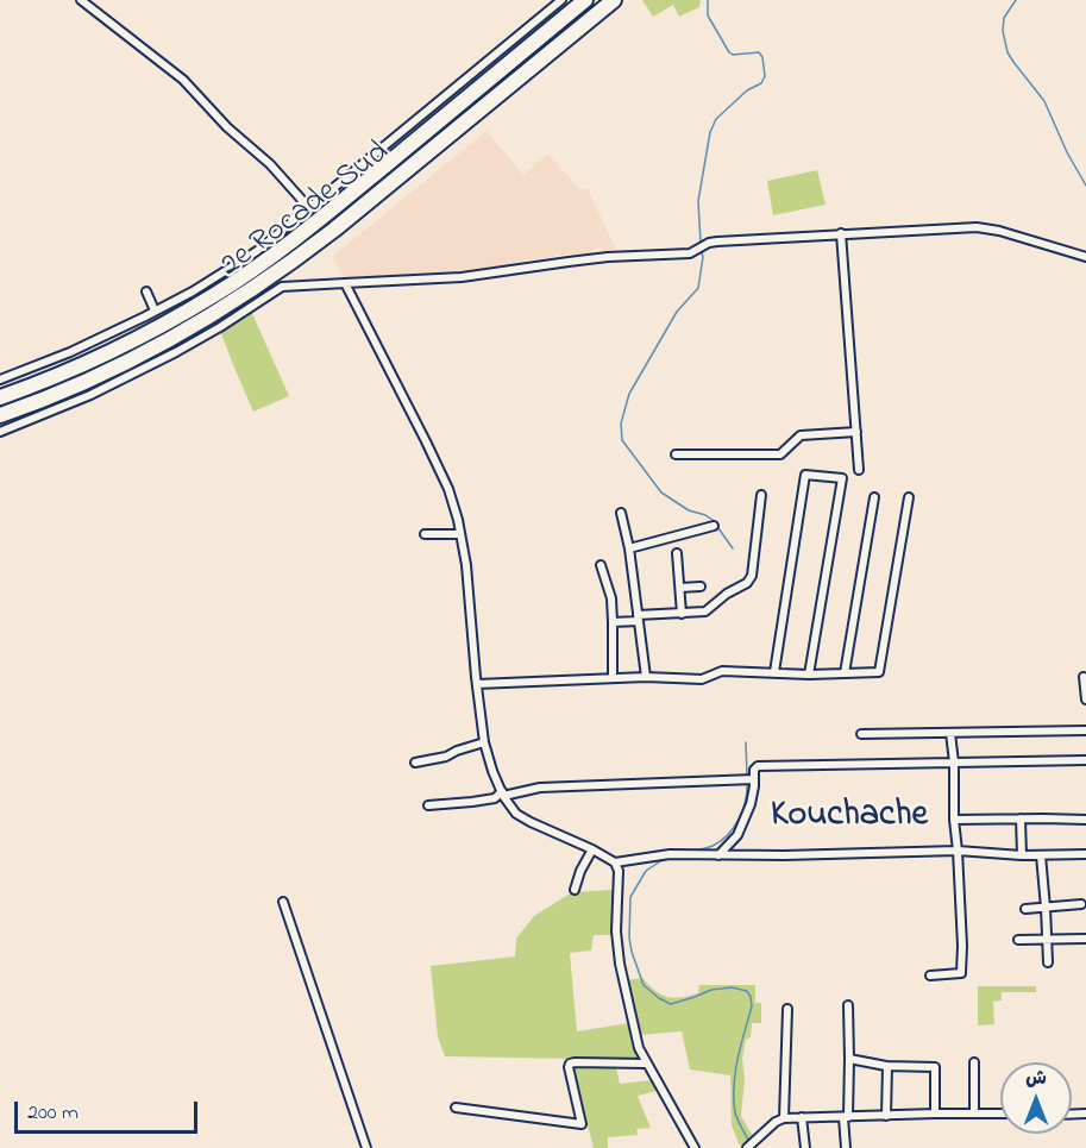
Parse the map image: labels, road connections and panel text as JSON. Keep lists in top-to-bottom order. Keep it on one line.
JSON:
{"streets":{"highway":["2e Rocade Sud"]},"districts":["Kouchache"],"scale_bar":"200 m","north":"top"}
